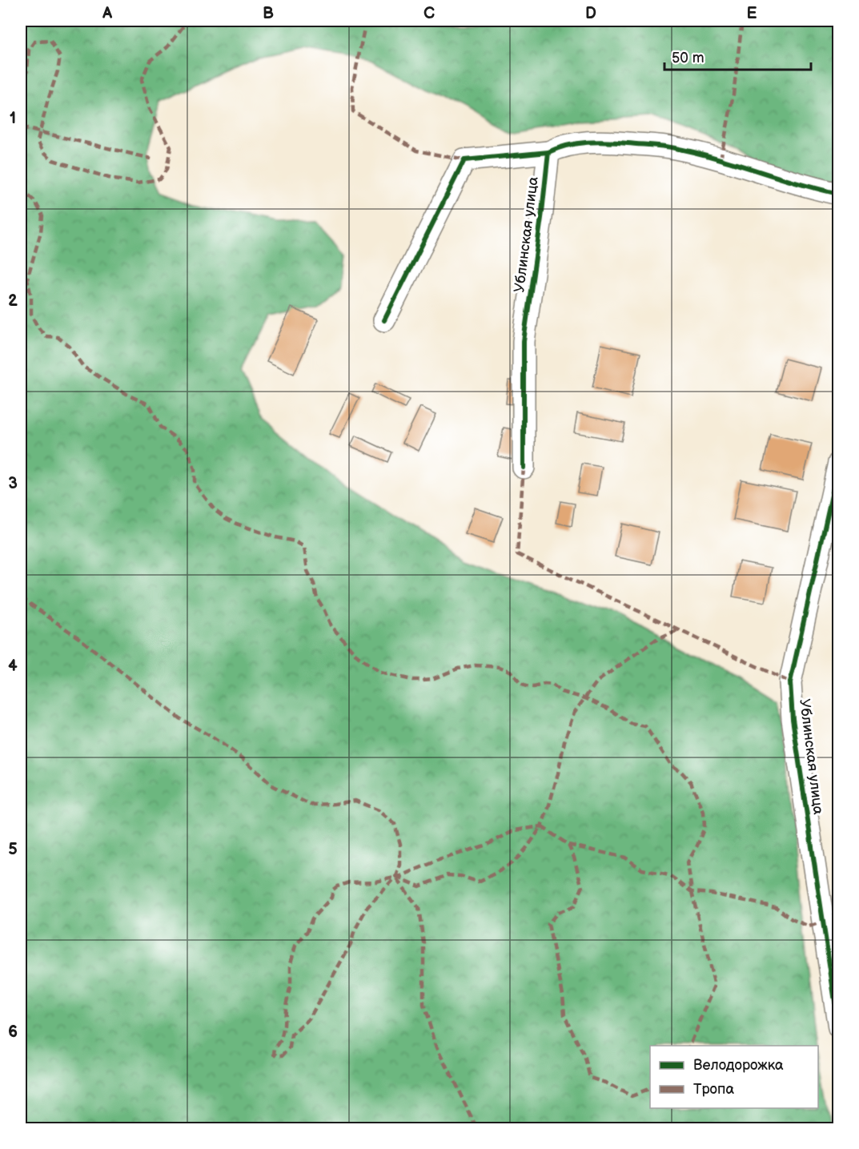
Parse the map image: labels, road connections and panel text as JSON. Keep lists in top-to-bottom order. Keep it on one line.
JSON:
{"streets":{"street":["Ублинская улица"]},"legend":["Велодорожка","Тропа"],"scale_bar":"50 m","grid":{"columns":["A","B","C","D","E"],"rows":["1","2","3","4","5","6"]}}
